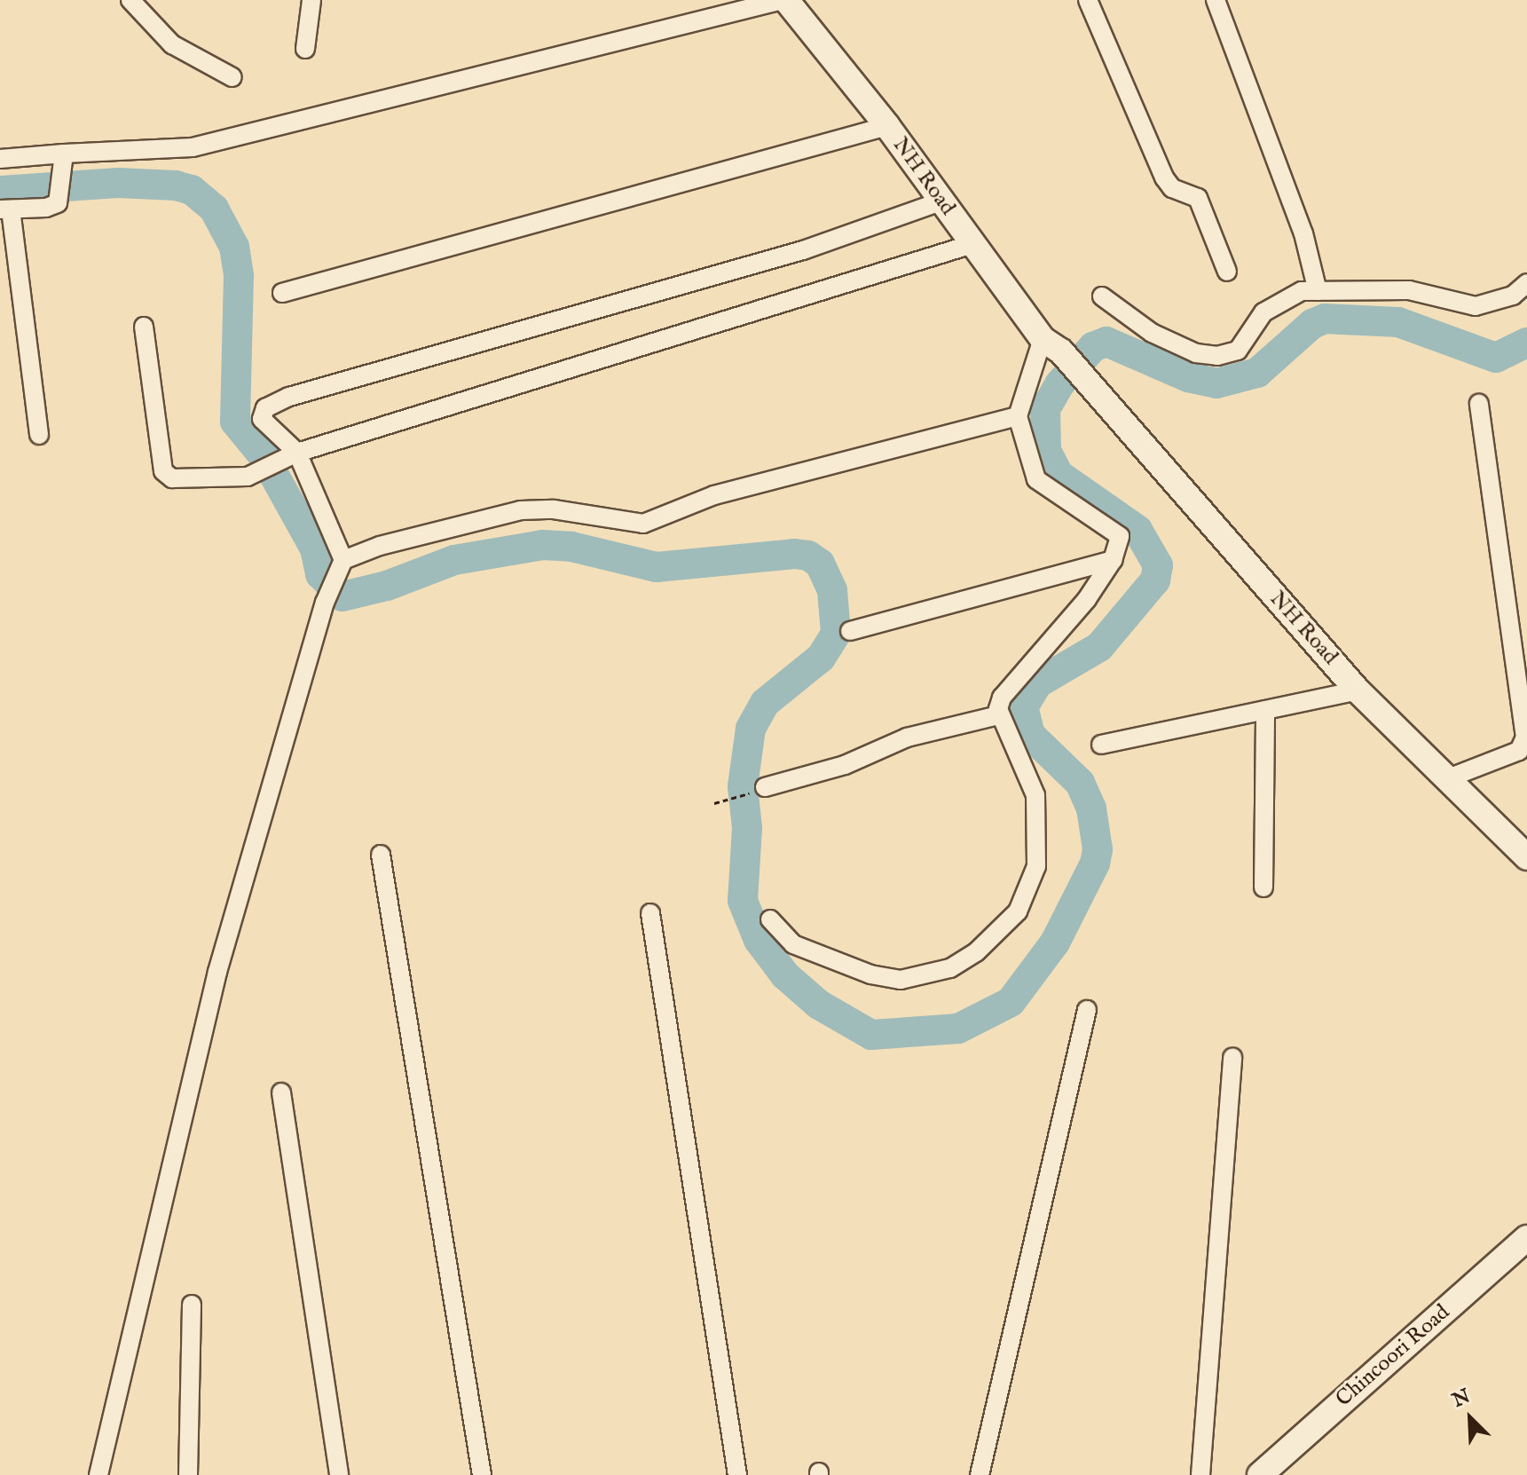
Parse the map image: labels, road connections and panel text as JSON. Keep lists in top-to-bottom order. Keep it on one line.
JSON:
{"streets":{"main road":["NH Road","Chincoori Road"]},"north":"top left"}
